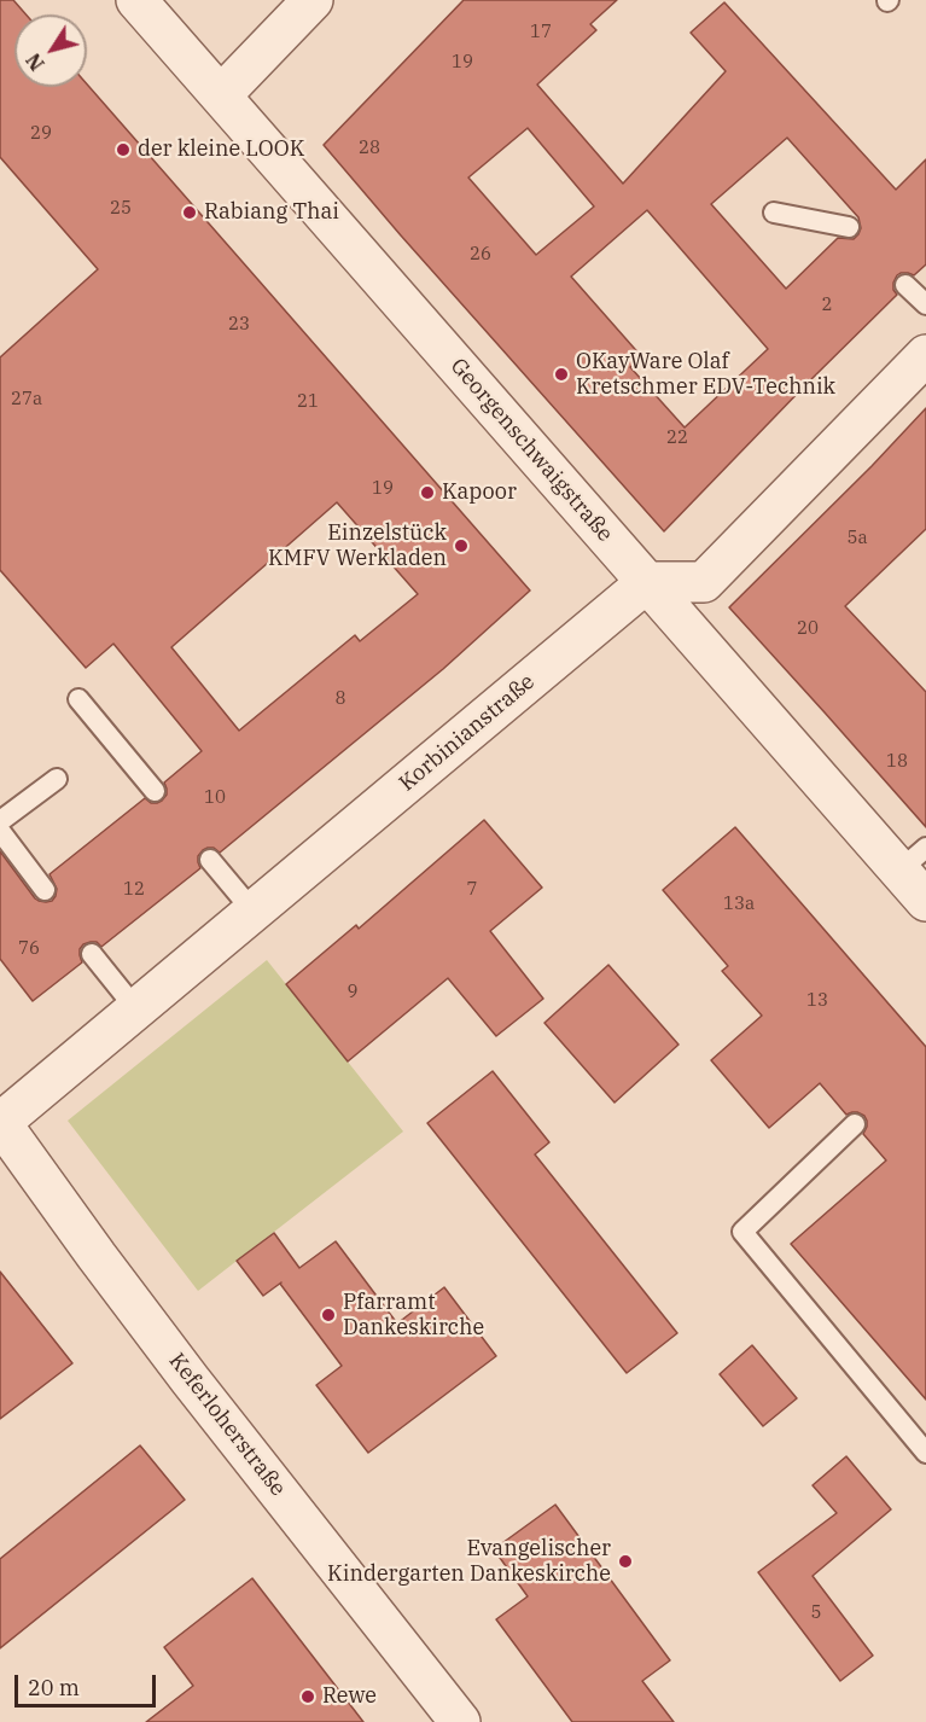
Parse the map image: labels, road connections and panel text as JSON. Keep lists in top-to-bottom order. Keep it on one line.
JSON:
{"streets":{"street":["Georgenschwaigstraße","Korbinianstraße","Keferloherstraße"]},"crossings":[["Georgenschwaigstraße","Korbinianstraße"],["Korbinianstraße","Keferloherstraße"]],"places":["der kleine LOOK","Rabiang Thai","OKayWare Olaf Kretschmer EDV-Technik","Kapoor","Einzelstück KMFV Werkladen","Pfarramt Dankeskirche","Evangelischer Kindergarten Dankeskirche","Rewe"],"house_numbers":["17","19","29","28","25","26","2","23","27a","21","22","19","5a","20","8","18","10","12","7","13a","76","9","13","5"],"scale_bar":"20 m","north":"bottom left"}
